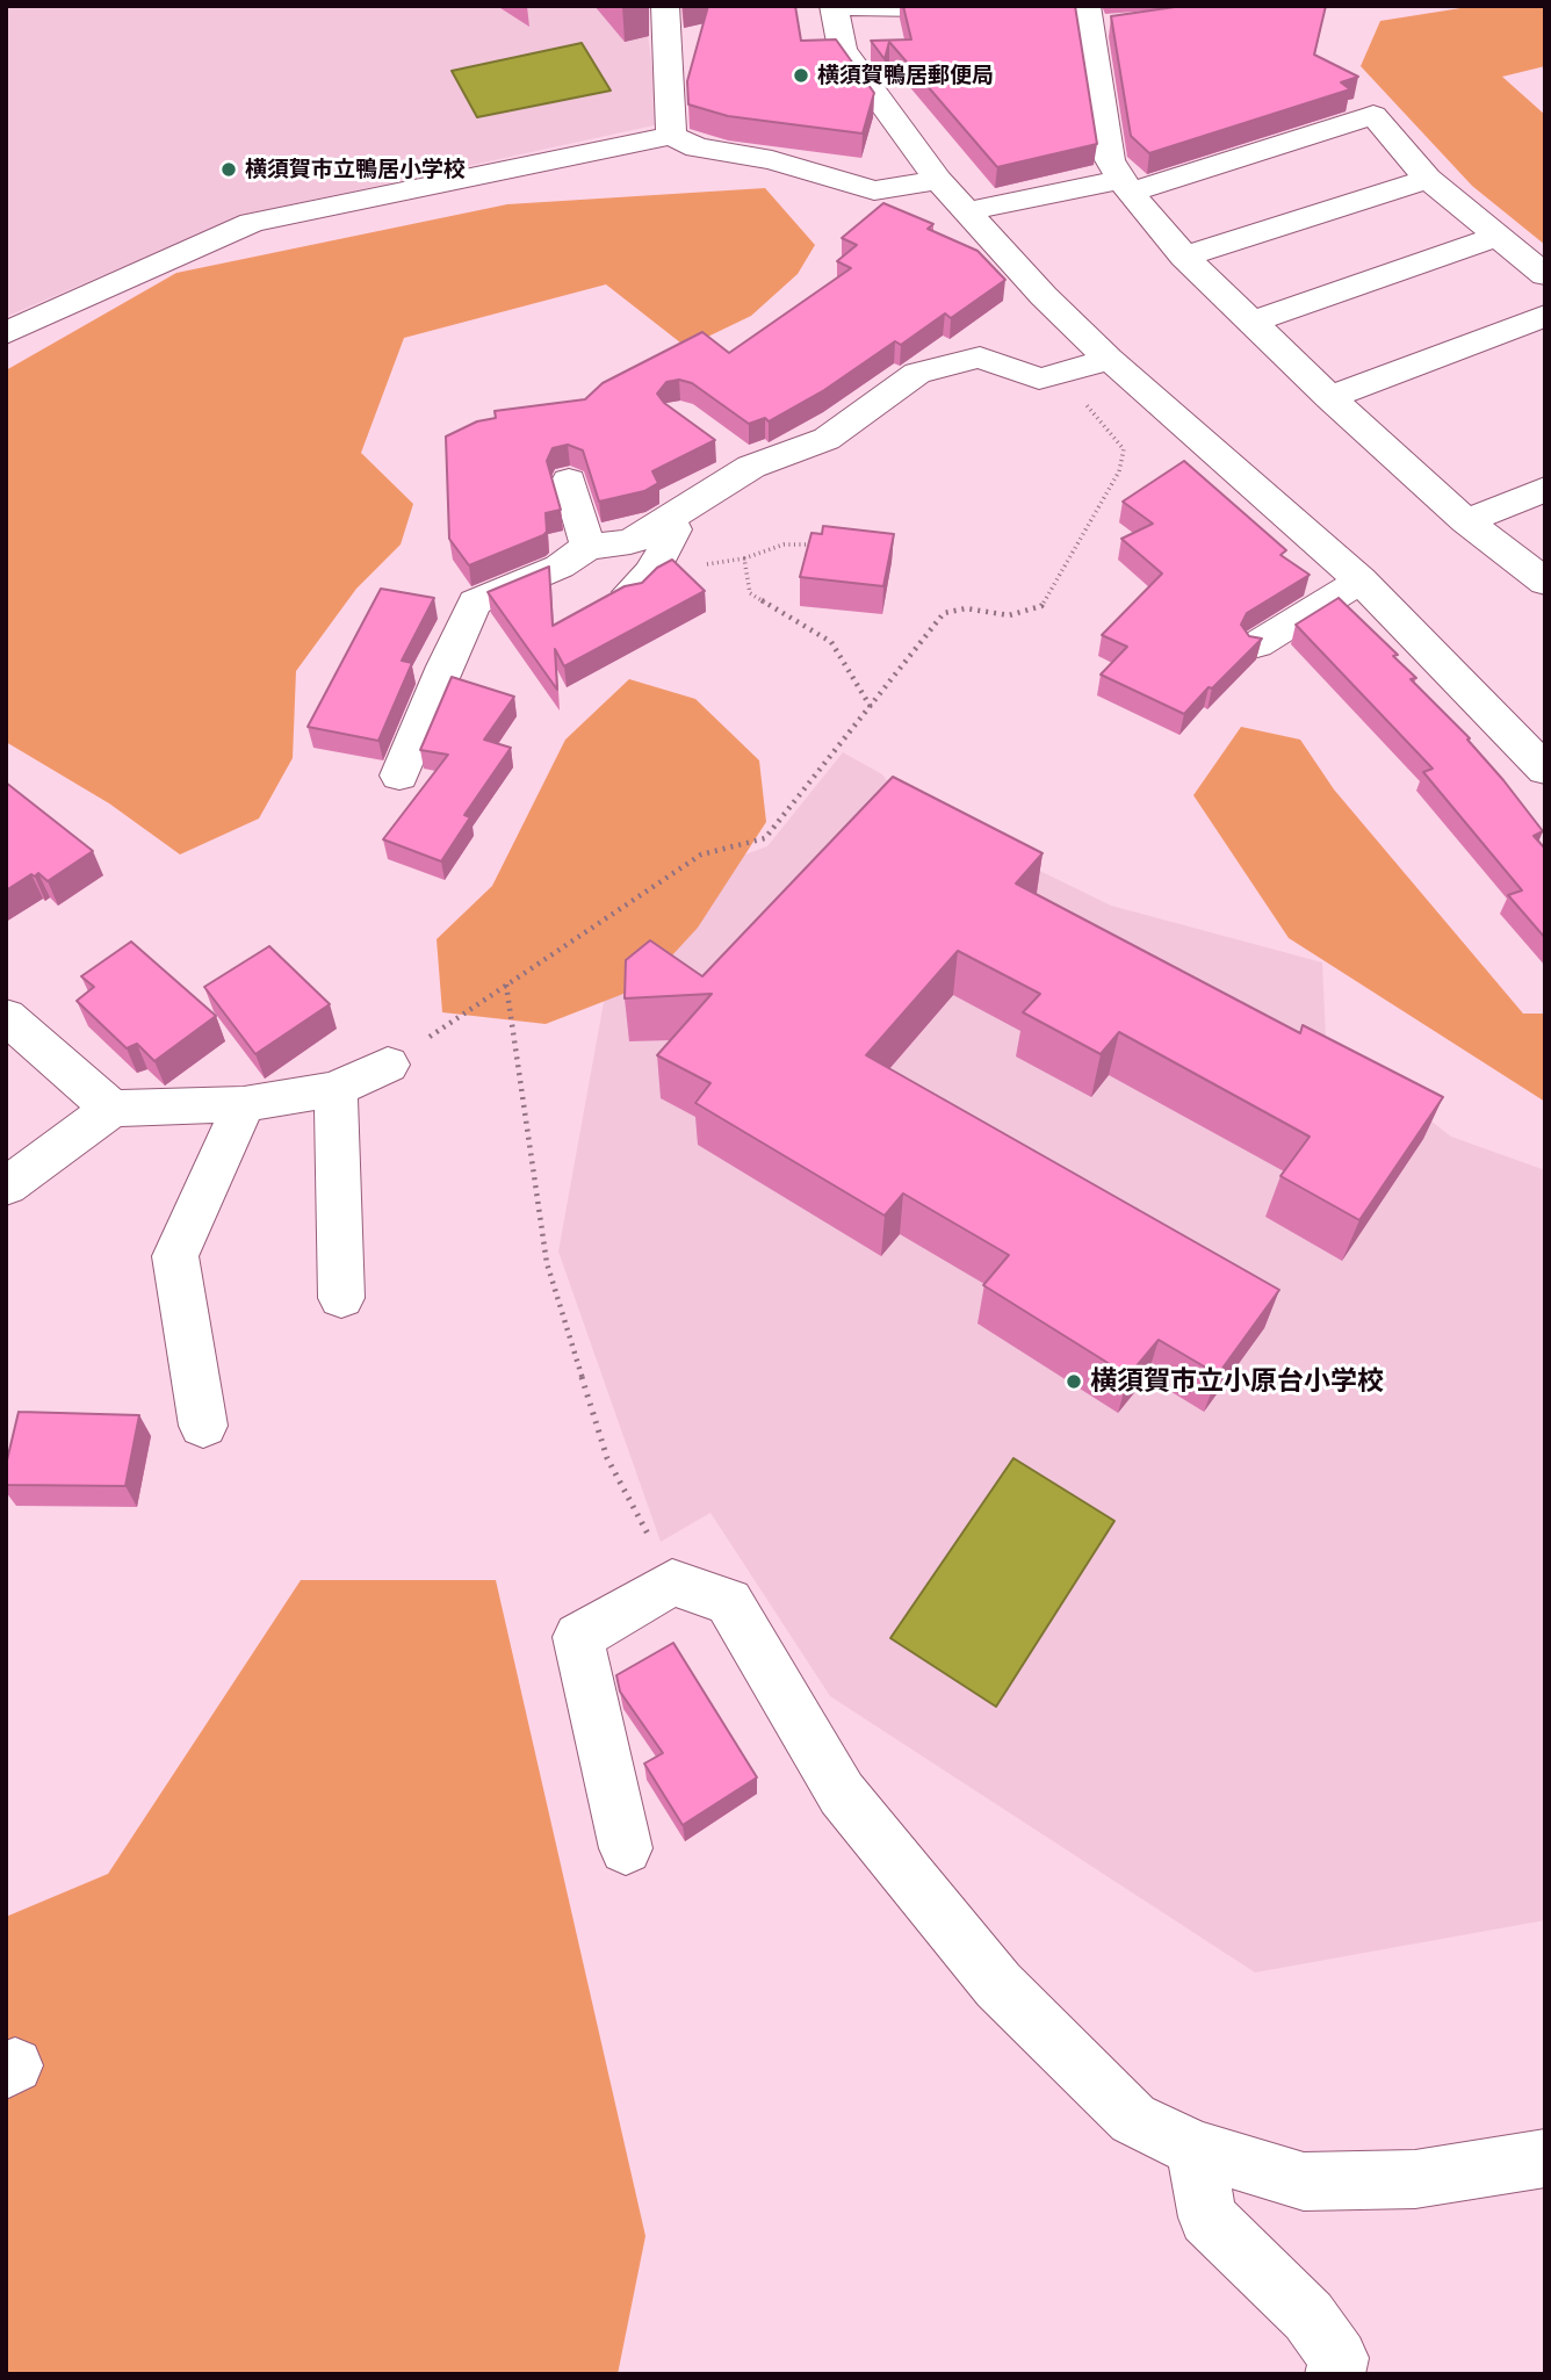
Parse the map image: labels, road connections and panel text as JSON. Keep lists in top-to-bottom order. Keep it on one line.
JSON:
{"places":["横須賀鴨居郵便局","横須賀市立鴨居小学校","横須賀市立小原台小学校"]}
